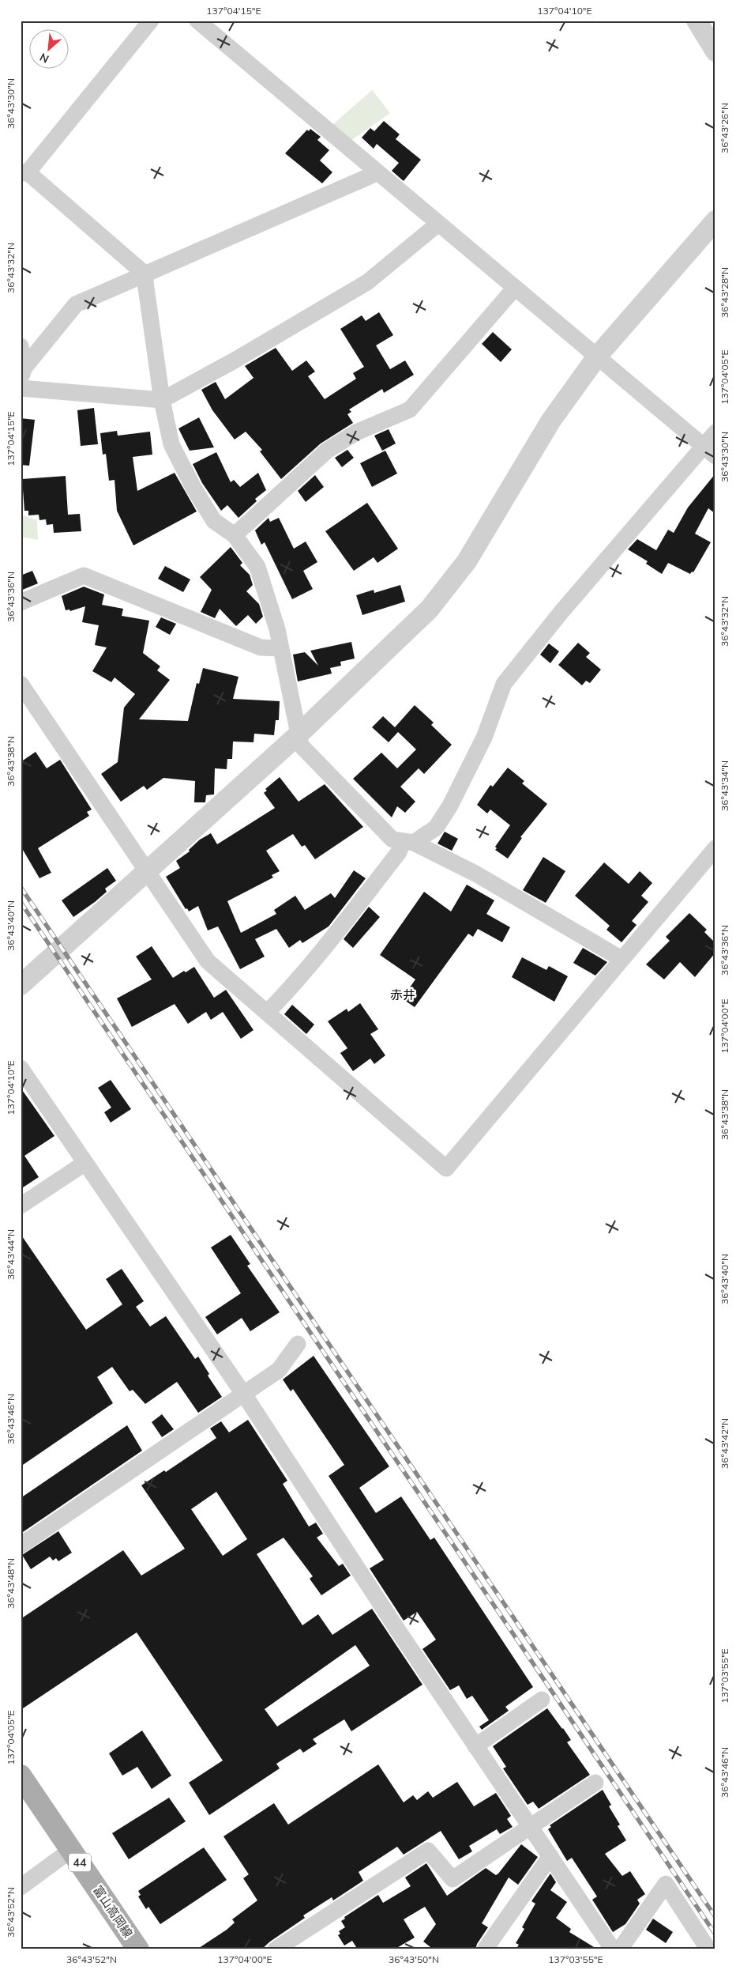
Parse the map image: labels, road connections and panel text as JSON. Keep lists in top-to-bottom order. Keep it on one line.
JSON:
{"streets":{"main road":["44","富山高岡線"]},"districts":["赤井"],"north":"bottom left","coordinates":["137°04'15\"E","137°04'10\"E","36°43'30\"N","36°43'26\"N","36°43'32\"N","36°43'28\"N","137°04'05\"E","36°43'36\"N","36°43'38\"N","36°43'34\"N","36°43'40\"N","137°04'00\"E","36°43'44\"N","36°43'46\"N","36°43'42\"N","36°43'48\"N","137°03'55\"E","36°43'52\"N","36°43'50\"N"]}
